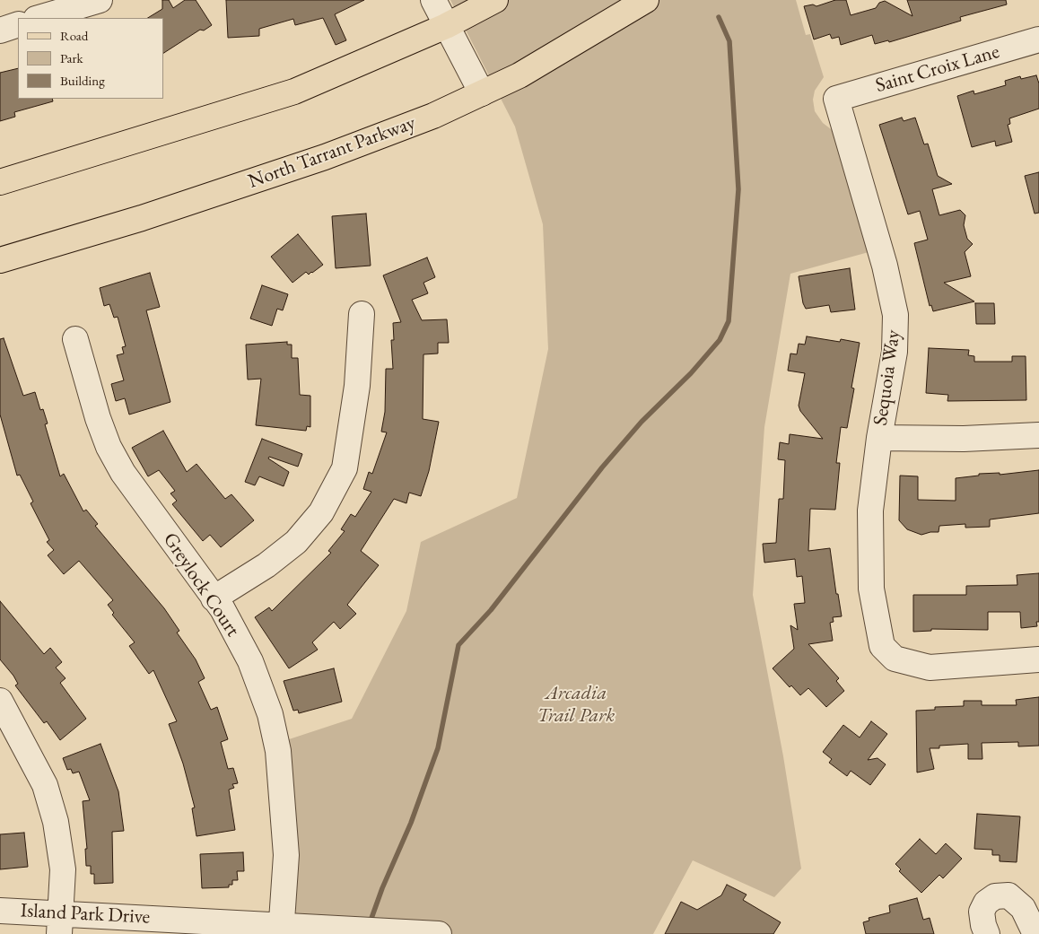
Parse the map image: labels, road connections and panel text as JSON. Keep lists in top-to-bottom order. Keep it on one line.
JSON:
{"streets":{"main road":["North Tarrant Parkway"],"street":["Saint Croix Lane","Sequoia Way","Greylock Court","Island Park Drive"]},"crossings":[["Saint Croix Lane","Sequoia Way"],["Greylock Court","Island Park Drive"]],"parks":["Arcadia Trail Park"],"legend":["Road","Park","Building"]}
